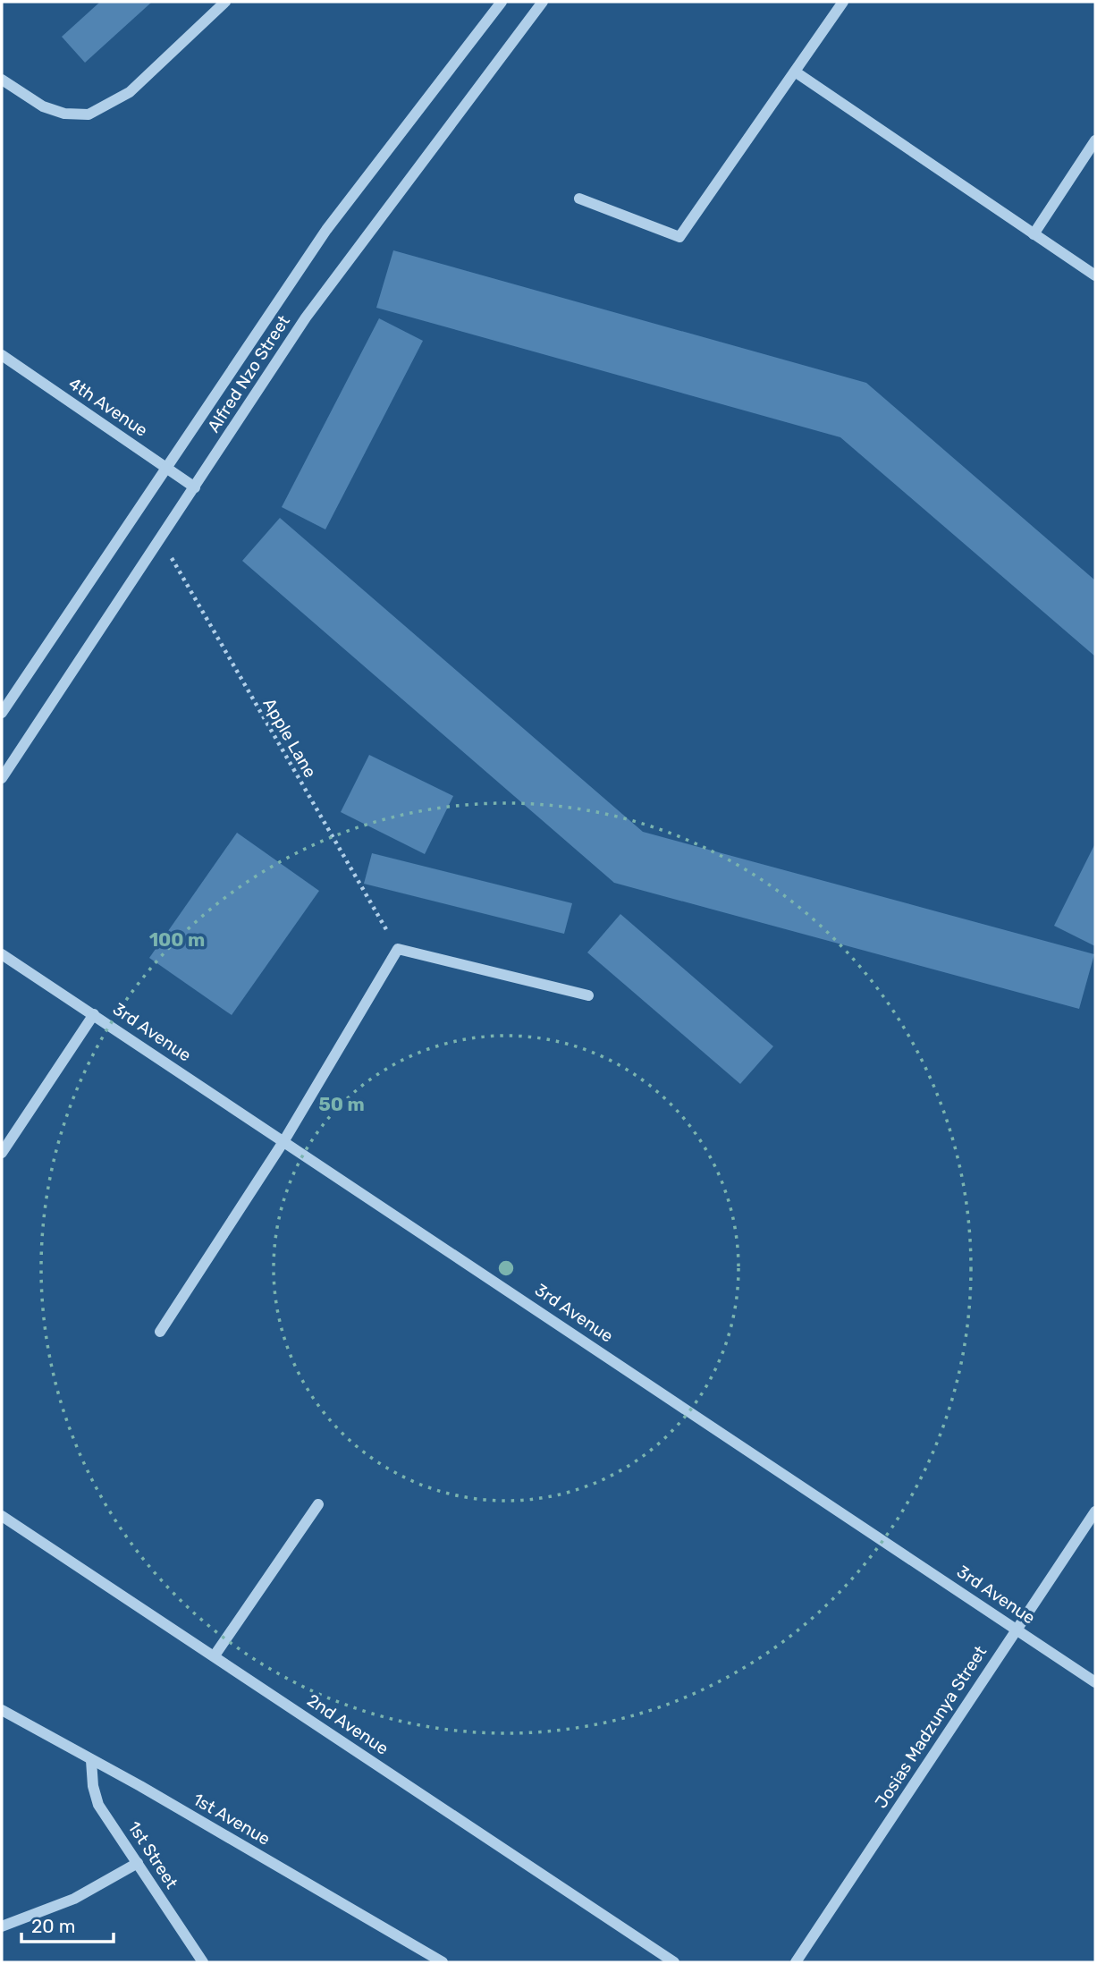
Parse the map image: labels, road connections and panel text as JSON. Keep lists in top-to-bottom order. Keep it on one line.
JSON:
{"streets":{"street":["Alfred Nzo Street","4th Avenue","3rd Avenue","2nd Avenue","Josias Madzunya Street","1st Avenue","1st Street"],"path":["Apple Lane"]},"crossings":[["Alfred Nzo Street","4th Avenue"],["Alfred Nzo Street","Apple Lane"],["3rd Avenue","Josias Madzunya Street"],["1st Avenue","1st Street"]],"scale_bar":"20 m","rings":["100 m","50 m"]}
